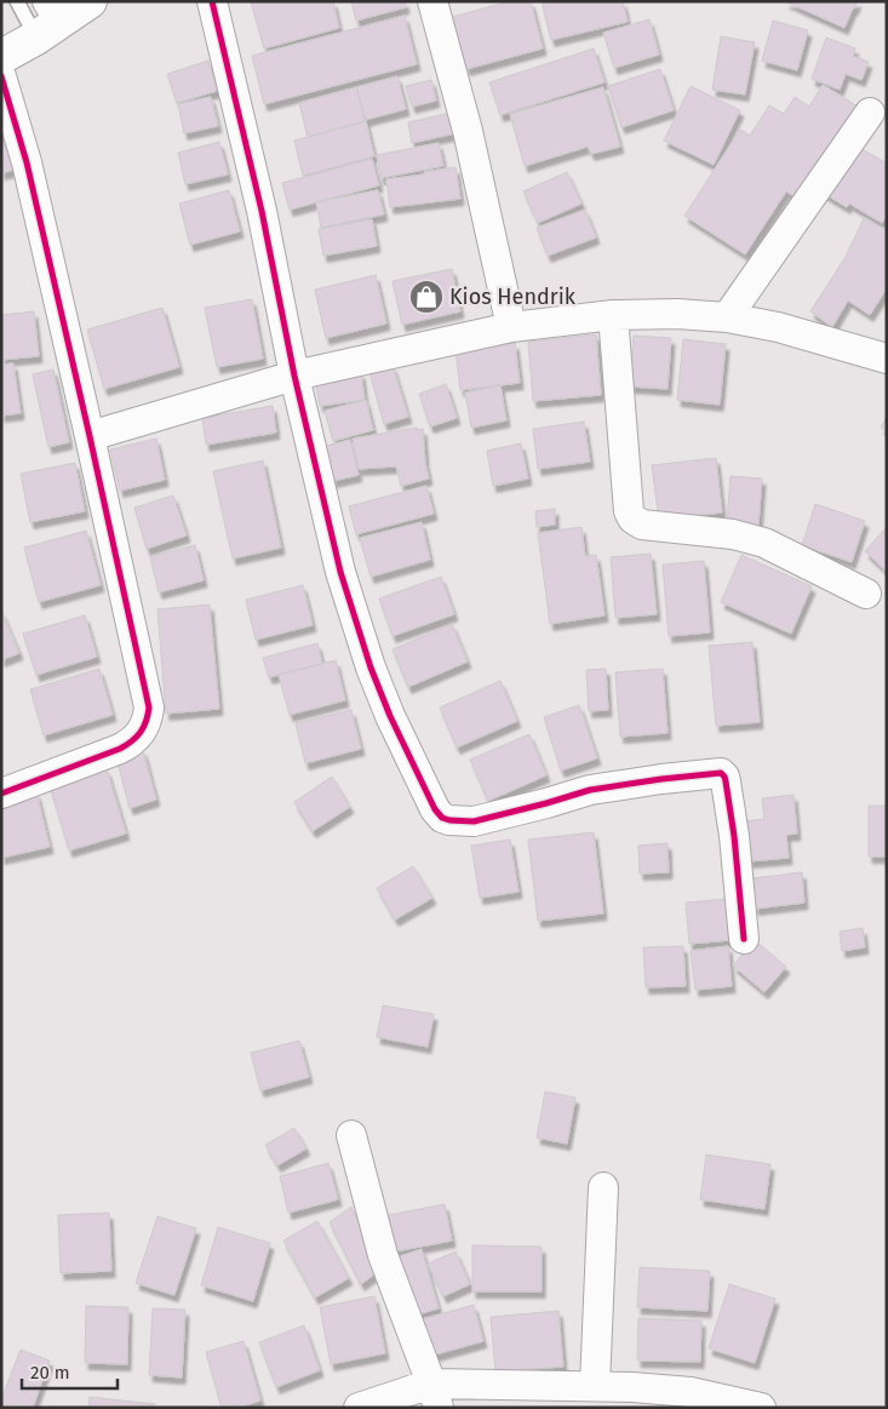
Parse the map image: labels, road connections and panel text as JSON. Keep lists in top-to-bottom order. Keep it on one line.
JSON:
{"places":{"shop":["Kios Hendrik"]},"scale_bar":"20 m"}
